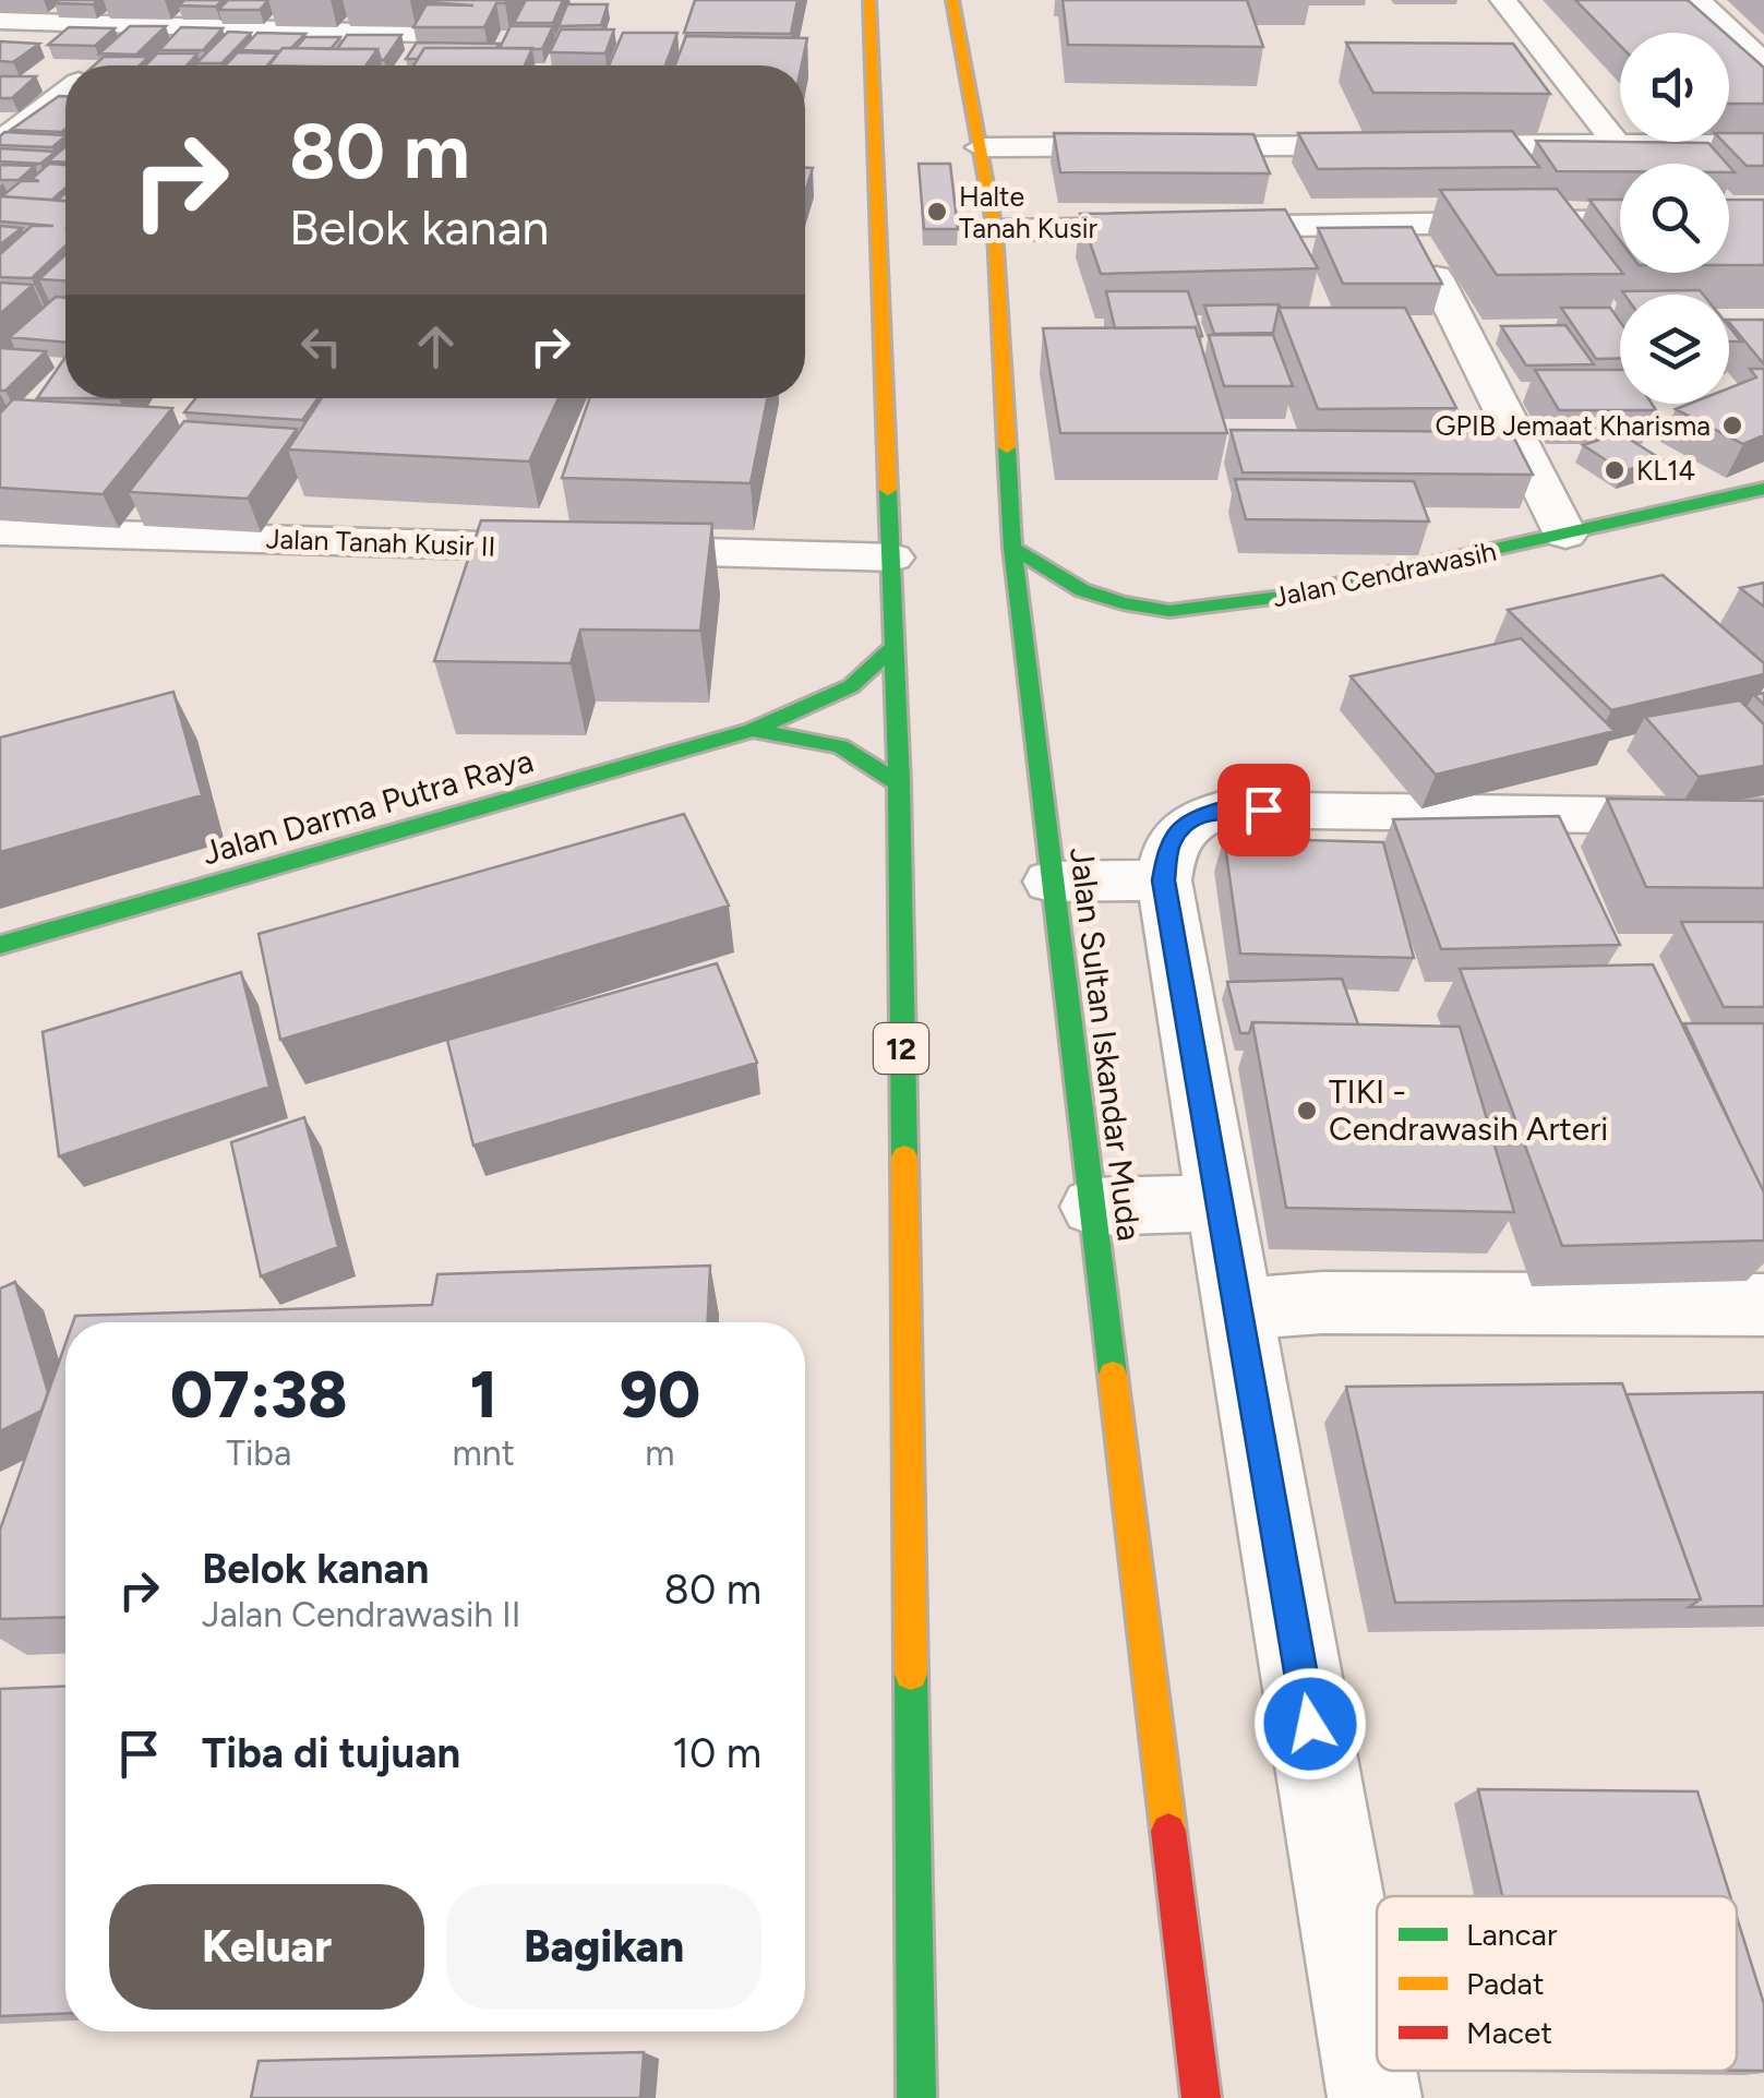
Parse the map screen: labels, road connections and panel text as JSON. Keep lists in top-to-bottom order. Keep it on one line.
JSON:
{"streets":{"main road":["Jalan Cendrawasih","Jalan Darma Putra Raya","Jalan Sultan Iskandar Muda","12"],"street":["Jalan Tanah Kusir II"]},"crossings":[["Jalan Tanah Kusir II","12"],["Jalan Cendrawasih","Jalan Sultan Iskandar Muda"],["Jalan Darma Putra Raya","12"]],"places":["Halte Tanah Kusir","GPIB Jemaat Kharisma","KL14","TIKI - Cendrawasih Arteri"],"legend":["Lancar","Padat","Macet"],"page":{"turn":["80 m","Belok kanan"],"eta":["07:38","Tiba","1","mnt","90","m"],"list":[{"name":"Belok kanan","note":"Jalan Cendrawasih II","value":"80 m"},{"name":"Tiba di tujuan","value":"10 m"}],"buttons":["Keluar","Bagikan"]}}
